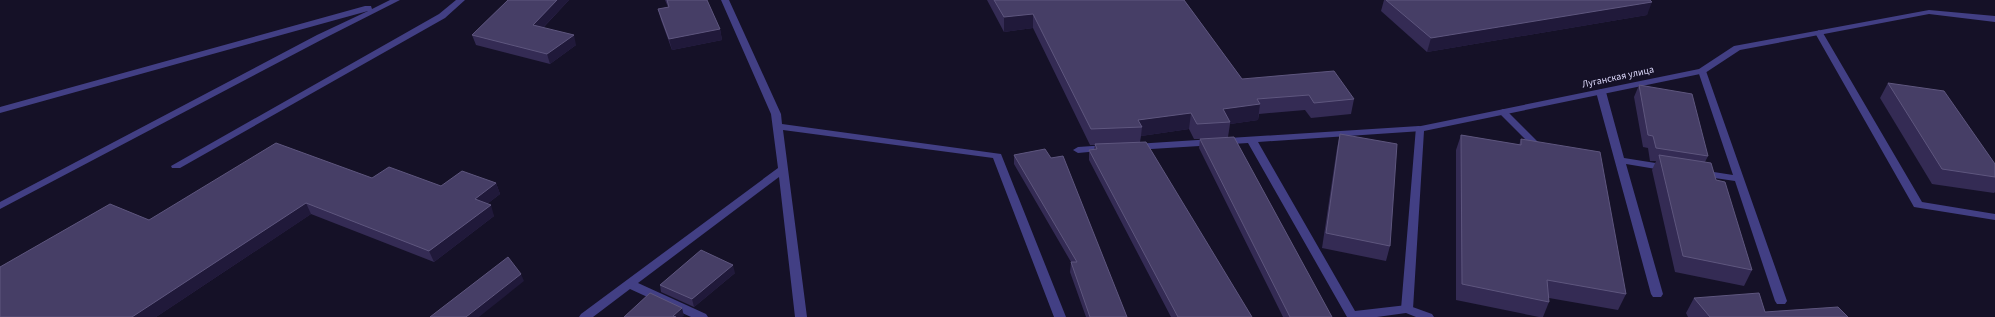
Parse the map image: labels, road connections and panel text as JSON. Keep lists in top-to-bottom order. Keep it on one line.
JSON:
{"streets":{"street":["Луганская улица"]}}
